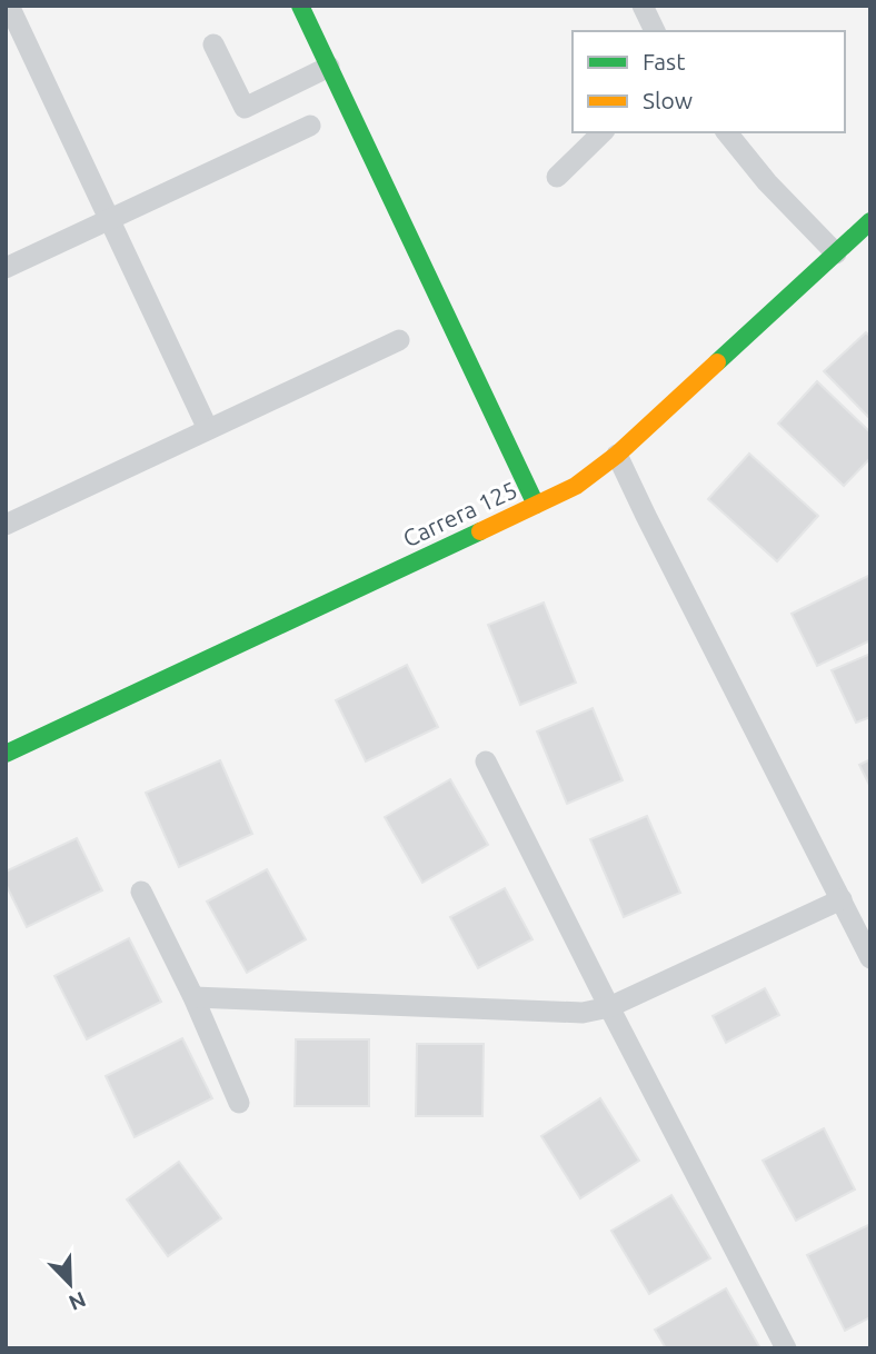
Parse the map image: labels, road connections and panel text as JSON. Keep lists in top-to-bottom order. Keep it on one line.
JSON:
{"streets":{"street":["Carrera 125"]},"legend":["Fast","Slow"],"north":"bottom right"}
